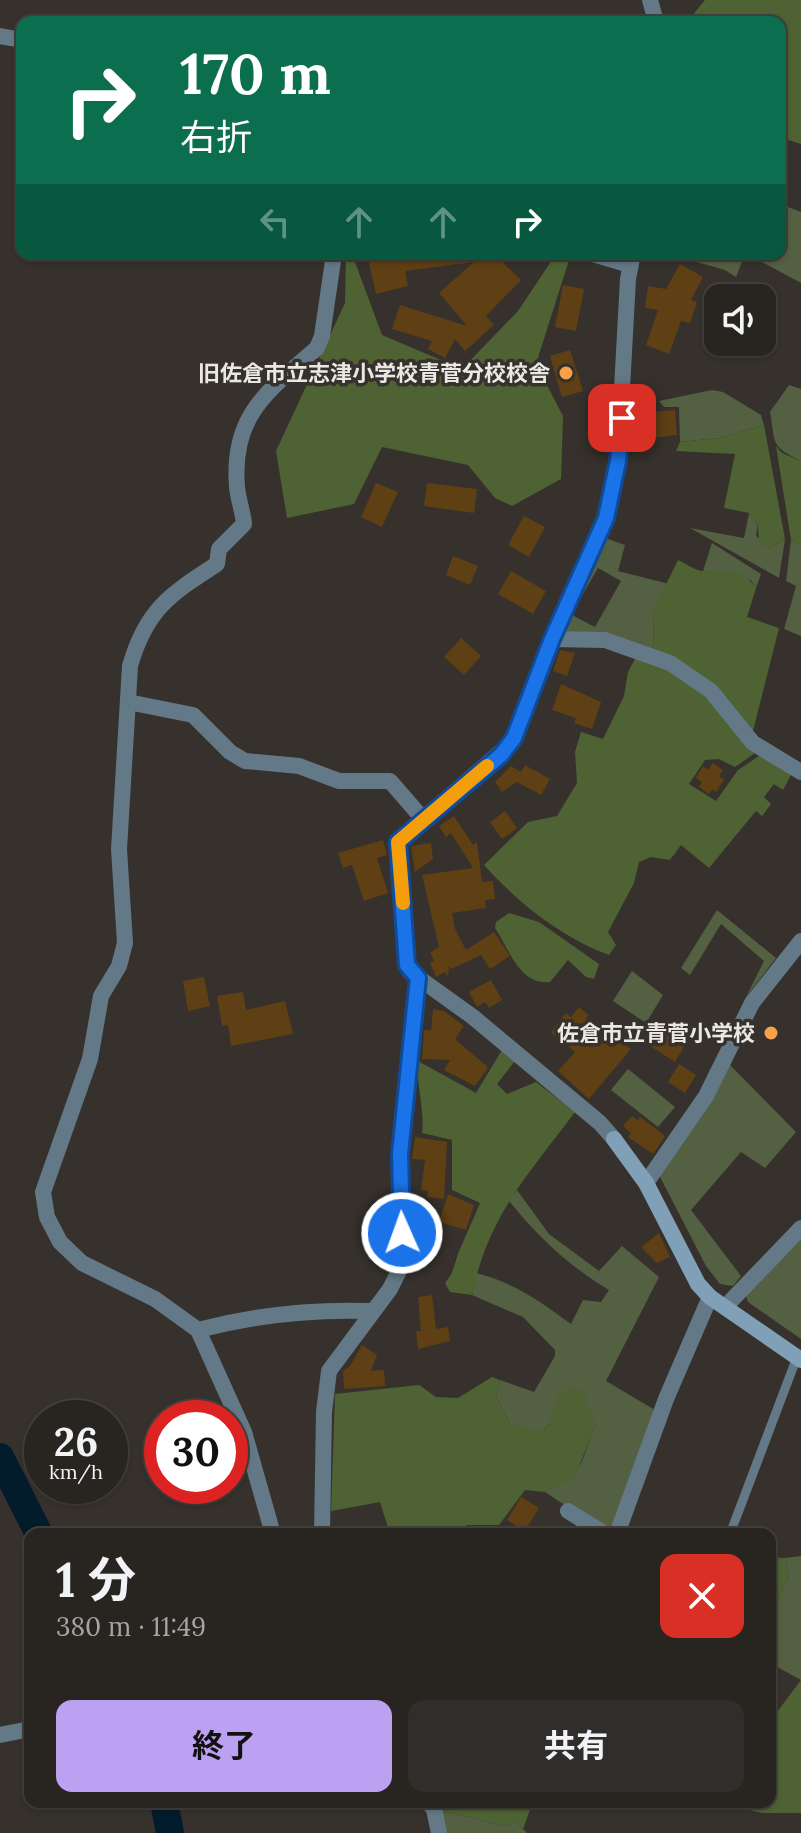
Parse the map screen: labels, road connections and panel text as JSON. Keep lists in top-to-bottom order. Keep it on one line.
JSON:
{"places":["旧佐倉市立志津小学校青菅分校校舎","佐倉市立青菅小学校"],"page":{"turn":["170 m","右折"],"speed":"26 km/h","limit":"30","heading":["1 分","380 m · 11:49"],"buttons":["終了","共有"]}}
